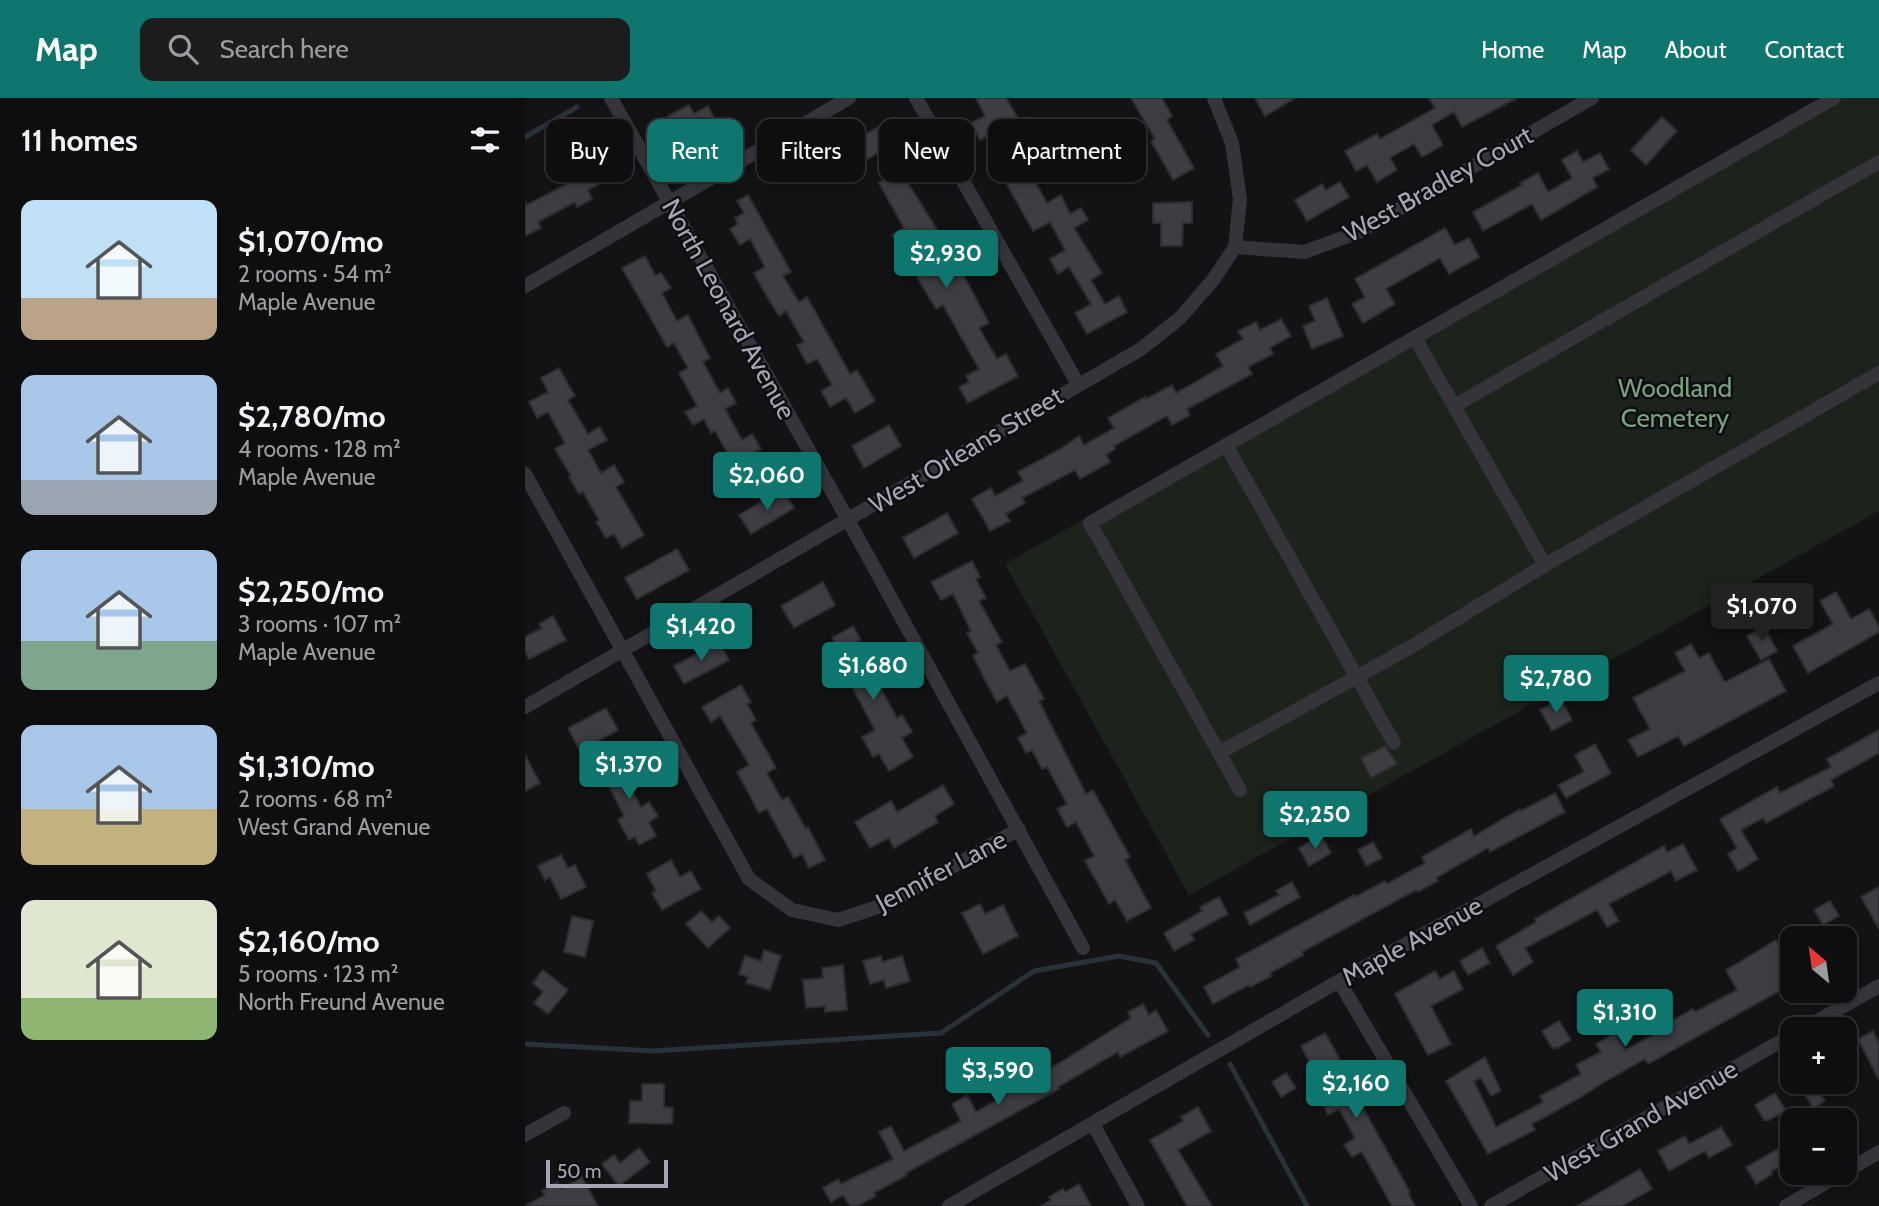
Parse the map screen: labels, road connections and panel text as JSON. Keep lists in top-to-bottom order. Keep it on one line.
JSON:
{"streets":{"street":["West Bradley Court","North Leonard Avenue","West Orleans Street","Jennifer Lane","Maple Avenue","West Grand Avenue"]},"crossings":[["West Bradley Court","West Orleans Street"],["North Leonard Avenue","West Orleans Street"],["North Leonard Avenue","Jennifer Lane"],["West Orleans Street","Jennifer Lane"]],"parks":["Woodland Cemetery"],"scale_bar":"50 m","north":"top left","page":{"header":"Map","search":"Search here","nav":["Home","Map","About","Contact"],"heading":"11 homes","chip":["Buy","Rent","Filters","New","Apartment"],"list":[{"name":"$1,070/mo","note":"2 rooms · 54 m² · Maple Avenue"},{"name":"$2,780/mo","note":"4 rooms · 128 m² · Maple Avenue"},{"name":"$2,250/mo","note":"3 rooms · 107 m² · Maple Avenue"},{"name":"$1,310/mo","note":"2 rooms · 68 m² · West Grand Avenue"},{"name":"$2,160/mo","note":"5 rooms · 123 m² · North Freund Avenue"}],"price":["$2,930","$2,060","$1,070","$1,420","$1,680","$2,780","$1,370","$2,250","$1,310","$3,590","$2,160"],"map_buttons":["+","−"],"scale":"50 m"}}
